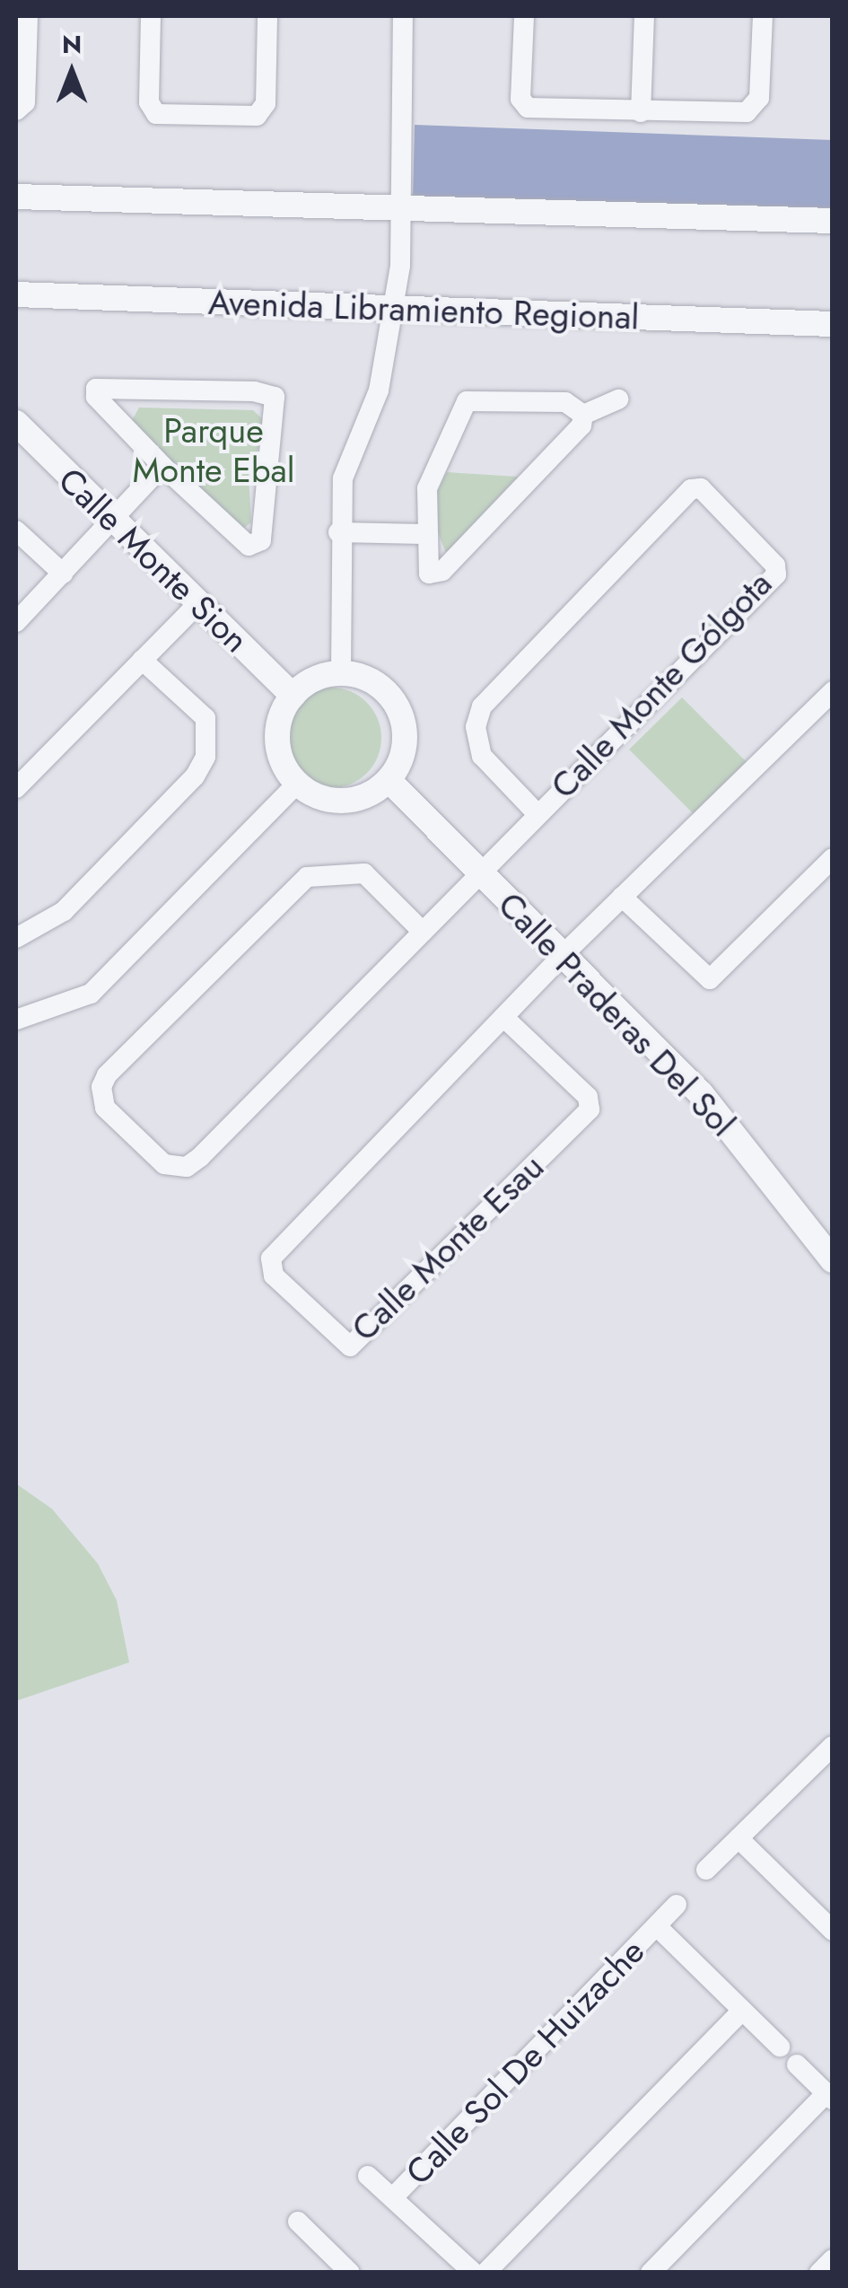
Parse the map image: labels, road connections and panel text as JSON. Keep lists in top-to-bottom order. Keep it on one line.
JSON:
{"streets":{"street":["Avenida Libramiento Regional","Calle Monte Sion","Calle Monte Gólgota","Calle Praderas Del Sol","Calle Monte Esau","Calle Sol De Huizache"]},"crossings":[["Calle Monte Sion","Calle Praderas Del Sol"],["Calle Monte Gólgota","Calle Praderas Del Sol"],["Calle Praderas Del Sol","Calle Monte Esau"]],"parks":["Parque Monte Ebal"],"north":"top"}
